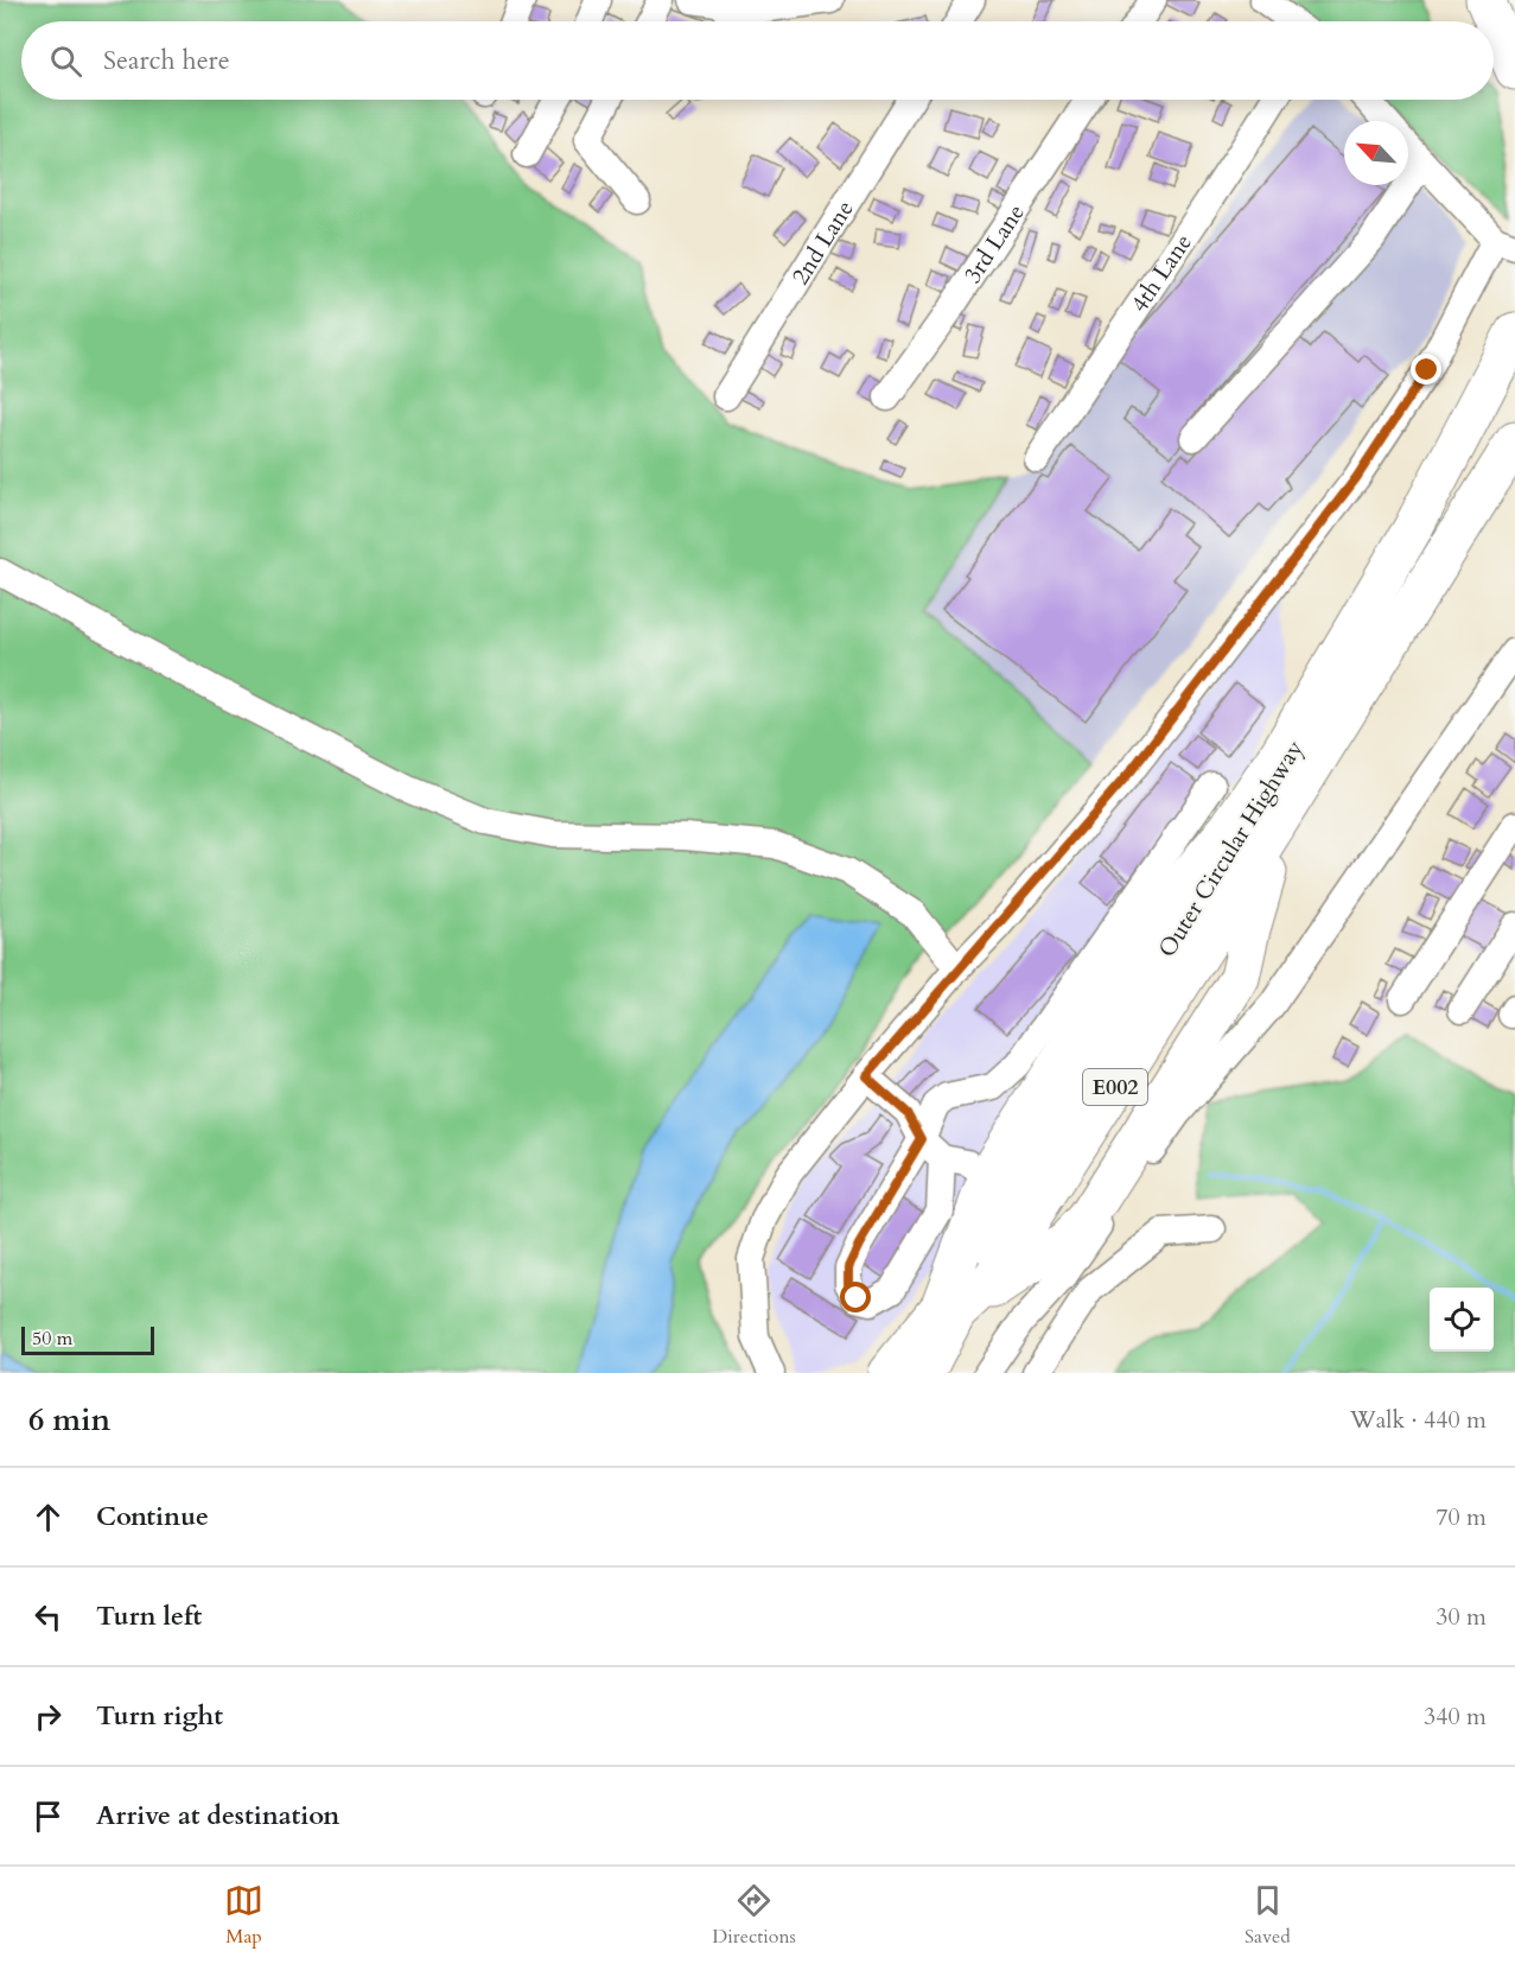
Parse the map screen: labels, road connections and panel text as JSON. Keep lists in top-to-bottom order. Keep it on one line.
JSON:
{"streets":{"highway":["Outer Circular Highway","E002"],"street":["2nd Lane","3rd Lane","4th Lane"]},"scale_bar":"50 m","north":"top left","page":{"search":"Search here","scale":"50 m","heading":["6 min","Walk · 440 m"],"list":[["Continue","70 m"],["Turn left","30 m"],["Turn right","340 m"],"Arrive at destination"],"nav":["Map","Directions","Saved"]}}
